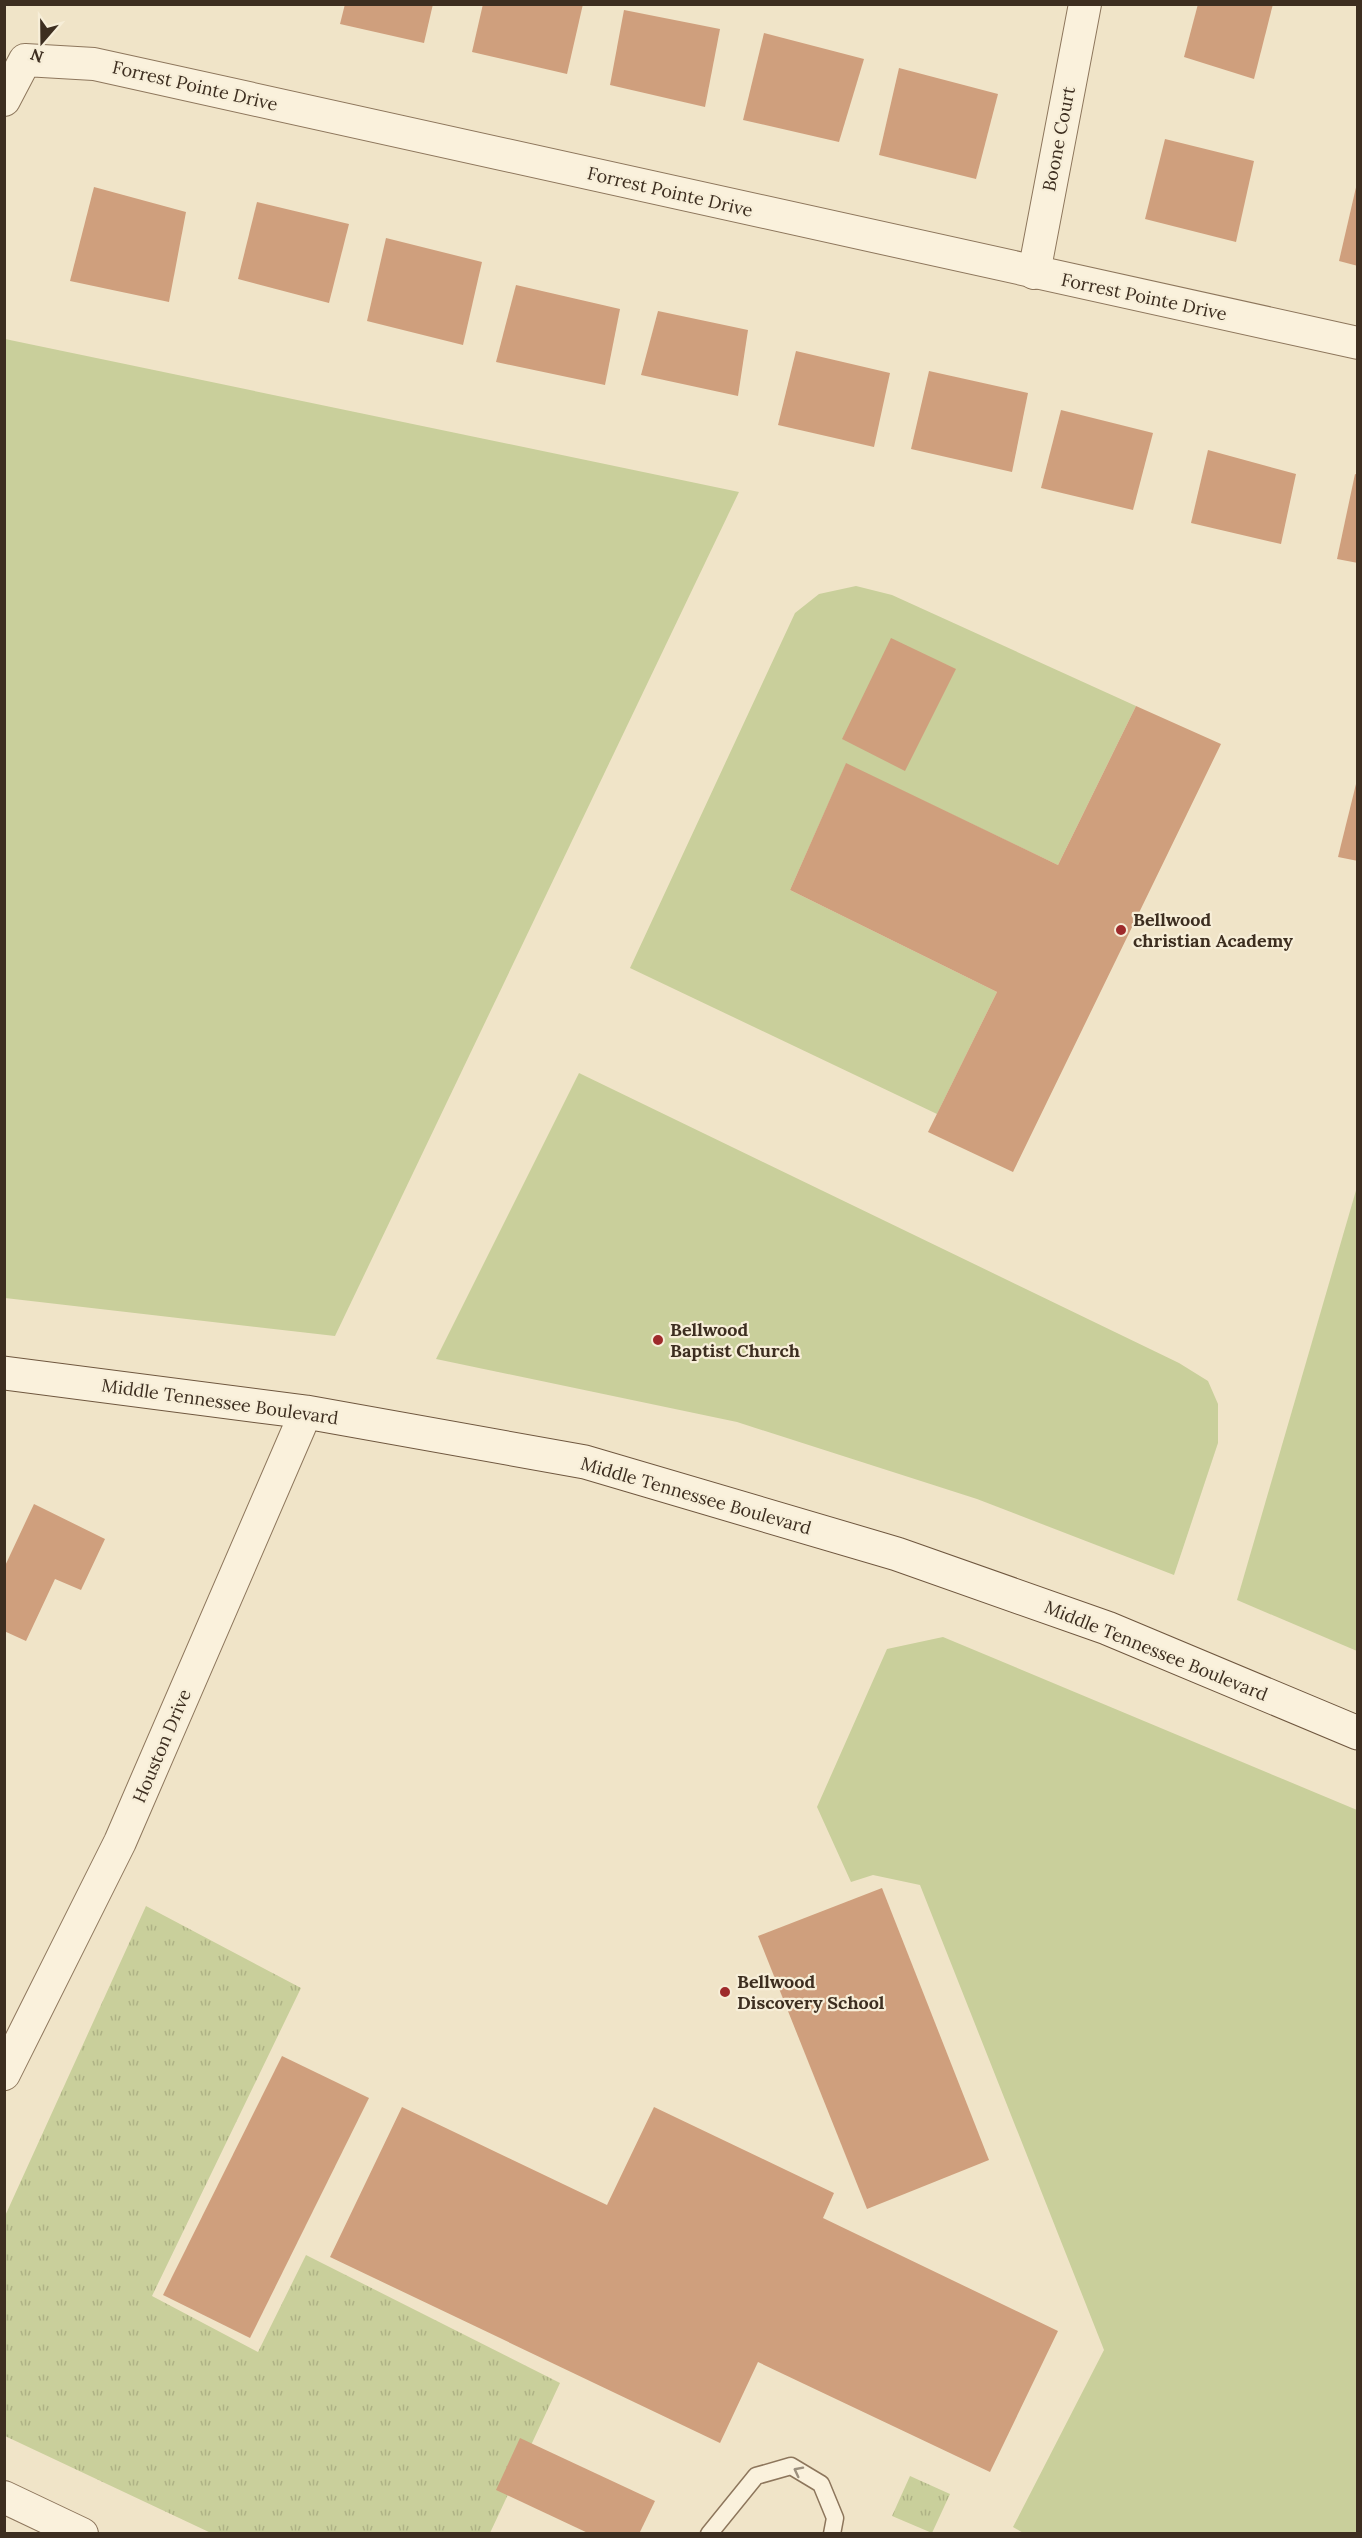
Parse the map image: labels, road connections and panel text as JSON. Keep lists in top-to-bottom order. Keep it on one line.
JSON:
{"streets":{"main road":["Middle Tennessee Boulevard"],"street":["Forrest Pointe Drive","Boone Court","Houston Drive"]},"crossings":[["Forrest Pointe Drive","Boone Court"],["Middle Tennessee Boulevard","Houston Drive"]],"places":["Bellwood christian Academy","Bellwood Baptist Church","Bellwood Discovery School"],"north":"bottom"}
